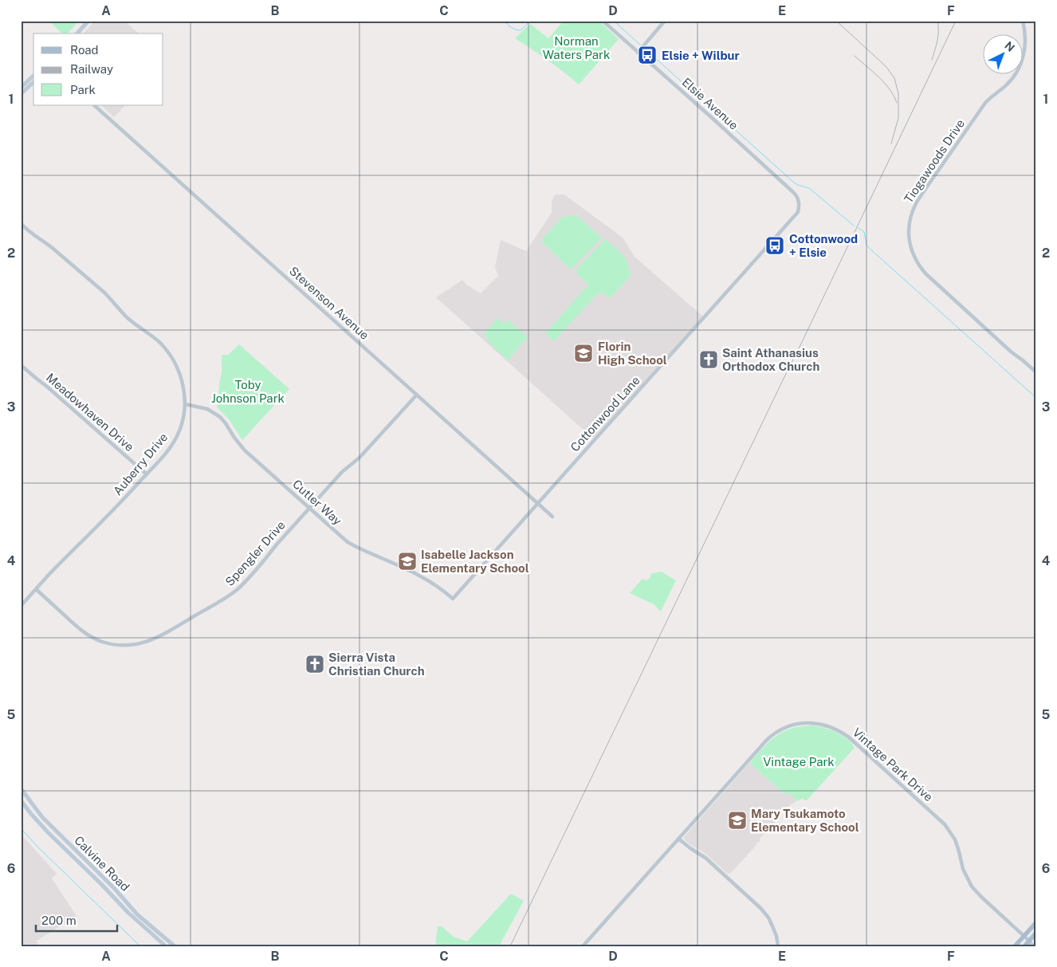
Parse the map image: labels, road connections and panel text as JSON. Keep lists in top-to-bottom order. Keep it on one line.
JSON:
{"streets":{"main road":["Calvine Road"],"street":["Elsie Avenue","Tiogawoods Drive","Stevenson Avenue","Meadowhaven Drive","Cottonwood Lane","Auberry Drive","Cutler Way","Spengler Drive","Vintage Park Drive"]},"crossings":[["Elsie Avenue","Cottonwood Lane"],["Stevenson Avenue","Cottonwood Lane"],["Stevenson Avenue","Spengler Drive"],["Meadowhaven Drive","Auberry Drive"],["Cottonwood Lane","Cutler Way"],["Auberry Drive","Cutler Way"],["Auberry Drive","Spengler Drive"],["Cutler Way","Spengler Drive"]],"parks":["Norman Waters Park","Toby Johnson Park","Vintage Park"],"places":{"bus stop":["Elsie + Wilbur","Cottonwood + Elsie"],"school or university":["Florin High School","Isabelle Jackson Elementary School","Mary Tsukamoto Elementary School"],"church":["Saint Athanasius Orthodox Church","Sierra Vista Christian Church"]},"legend":["Road","Railway","Park"],"scale_bar":"200 m","north":"top right","grid":{"columns":["A","B","C","D","E","F"],"rows":["1","2","3","4","5","6"]}}
